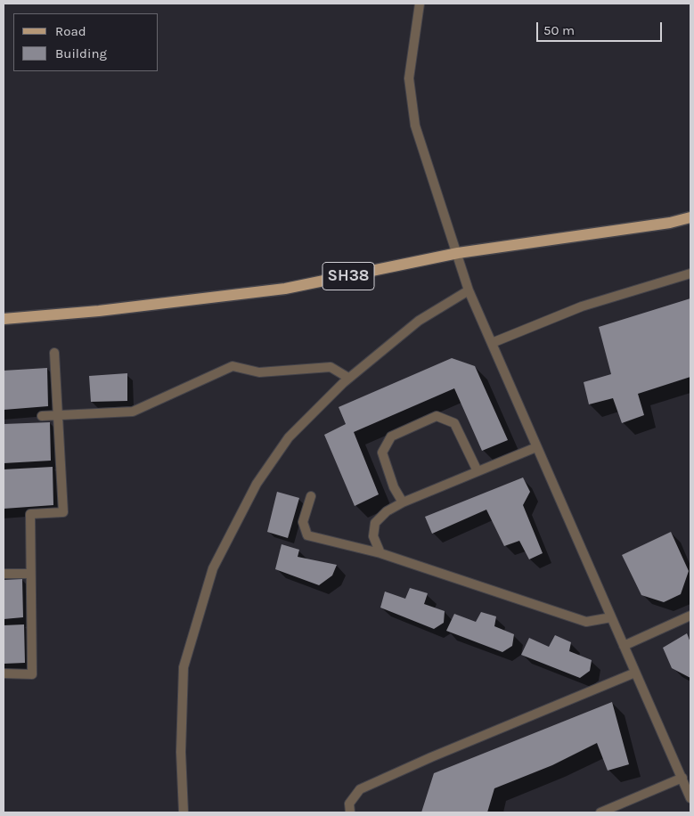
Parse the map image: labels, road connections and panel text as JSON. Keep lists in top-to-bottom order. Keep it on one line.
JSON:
{"streets":{"main road":["SH38"]},"legend":["Road","Building"],"scale_bar":"50 m"}
